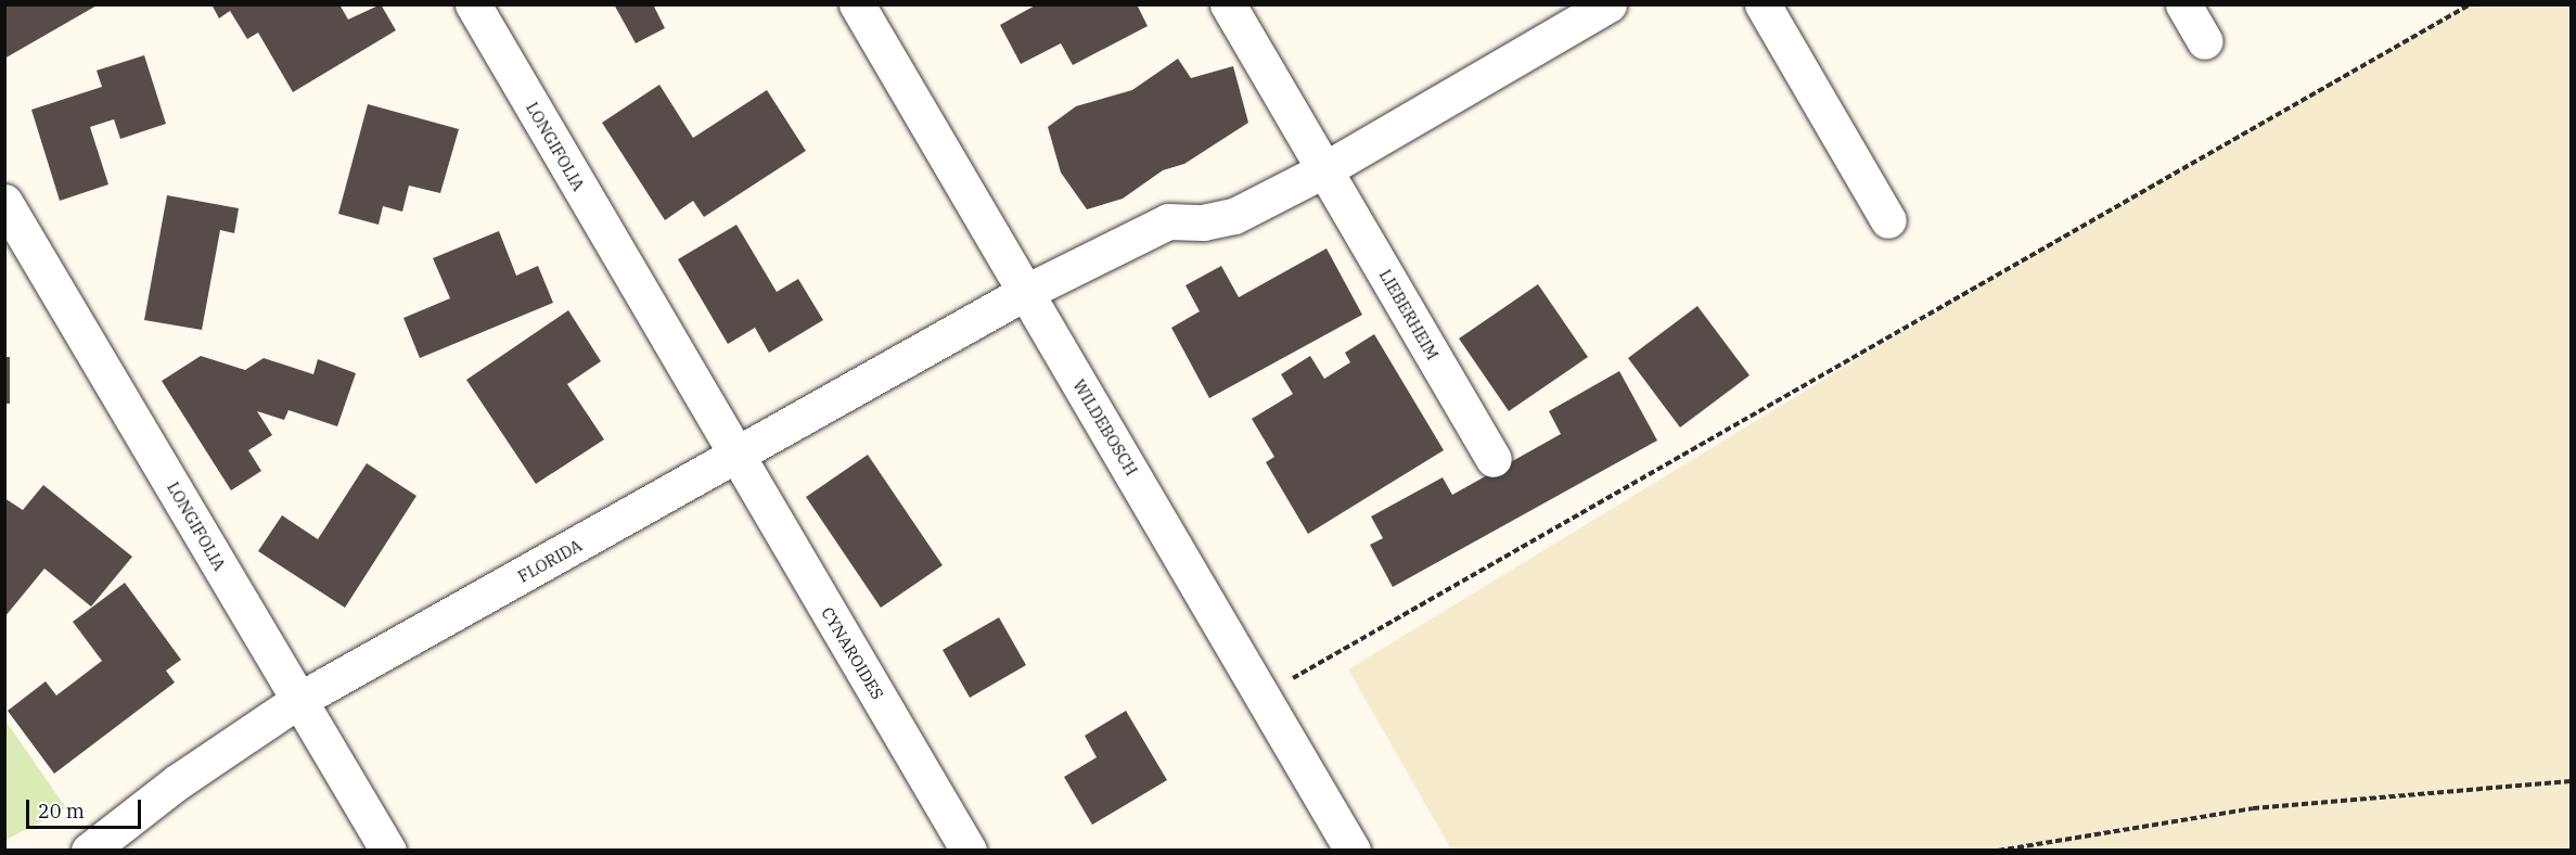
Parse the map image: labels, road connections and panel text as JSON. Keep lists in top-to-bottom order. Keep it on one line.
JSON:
{"streets":{"street":["LONGIFOLIA","LIEBERHEIM","WILDEBOSCH","FLORIDA","CYNAROIDES"]},"crossings":[["LONGIFOLIA","FLORIDA"],["LONGIFOLIA","CYNAROIDES"],["WILDEBOSCH","FLORIDA"],["FLORIDA","CYNAROIDES"]],"scale_bar":"20 m"}
